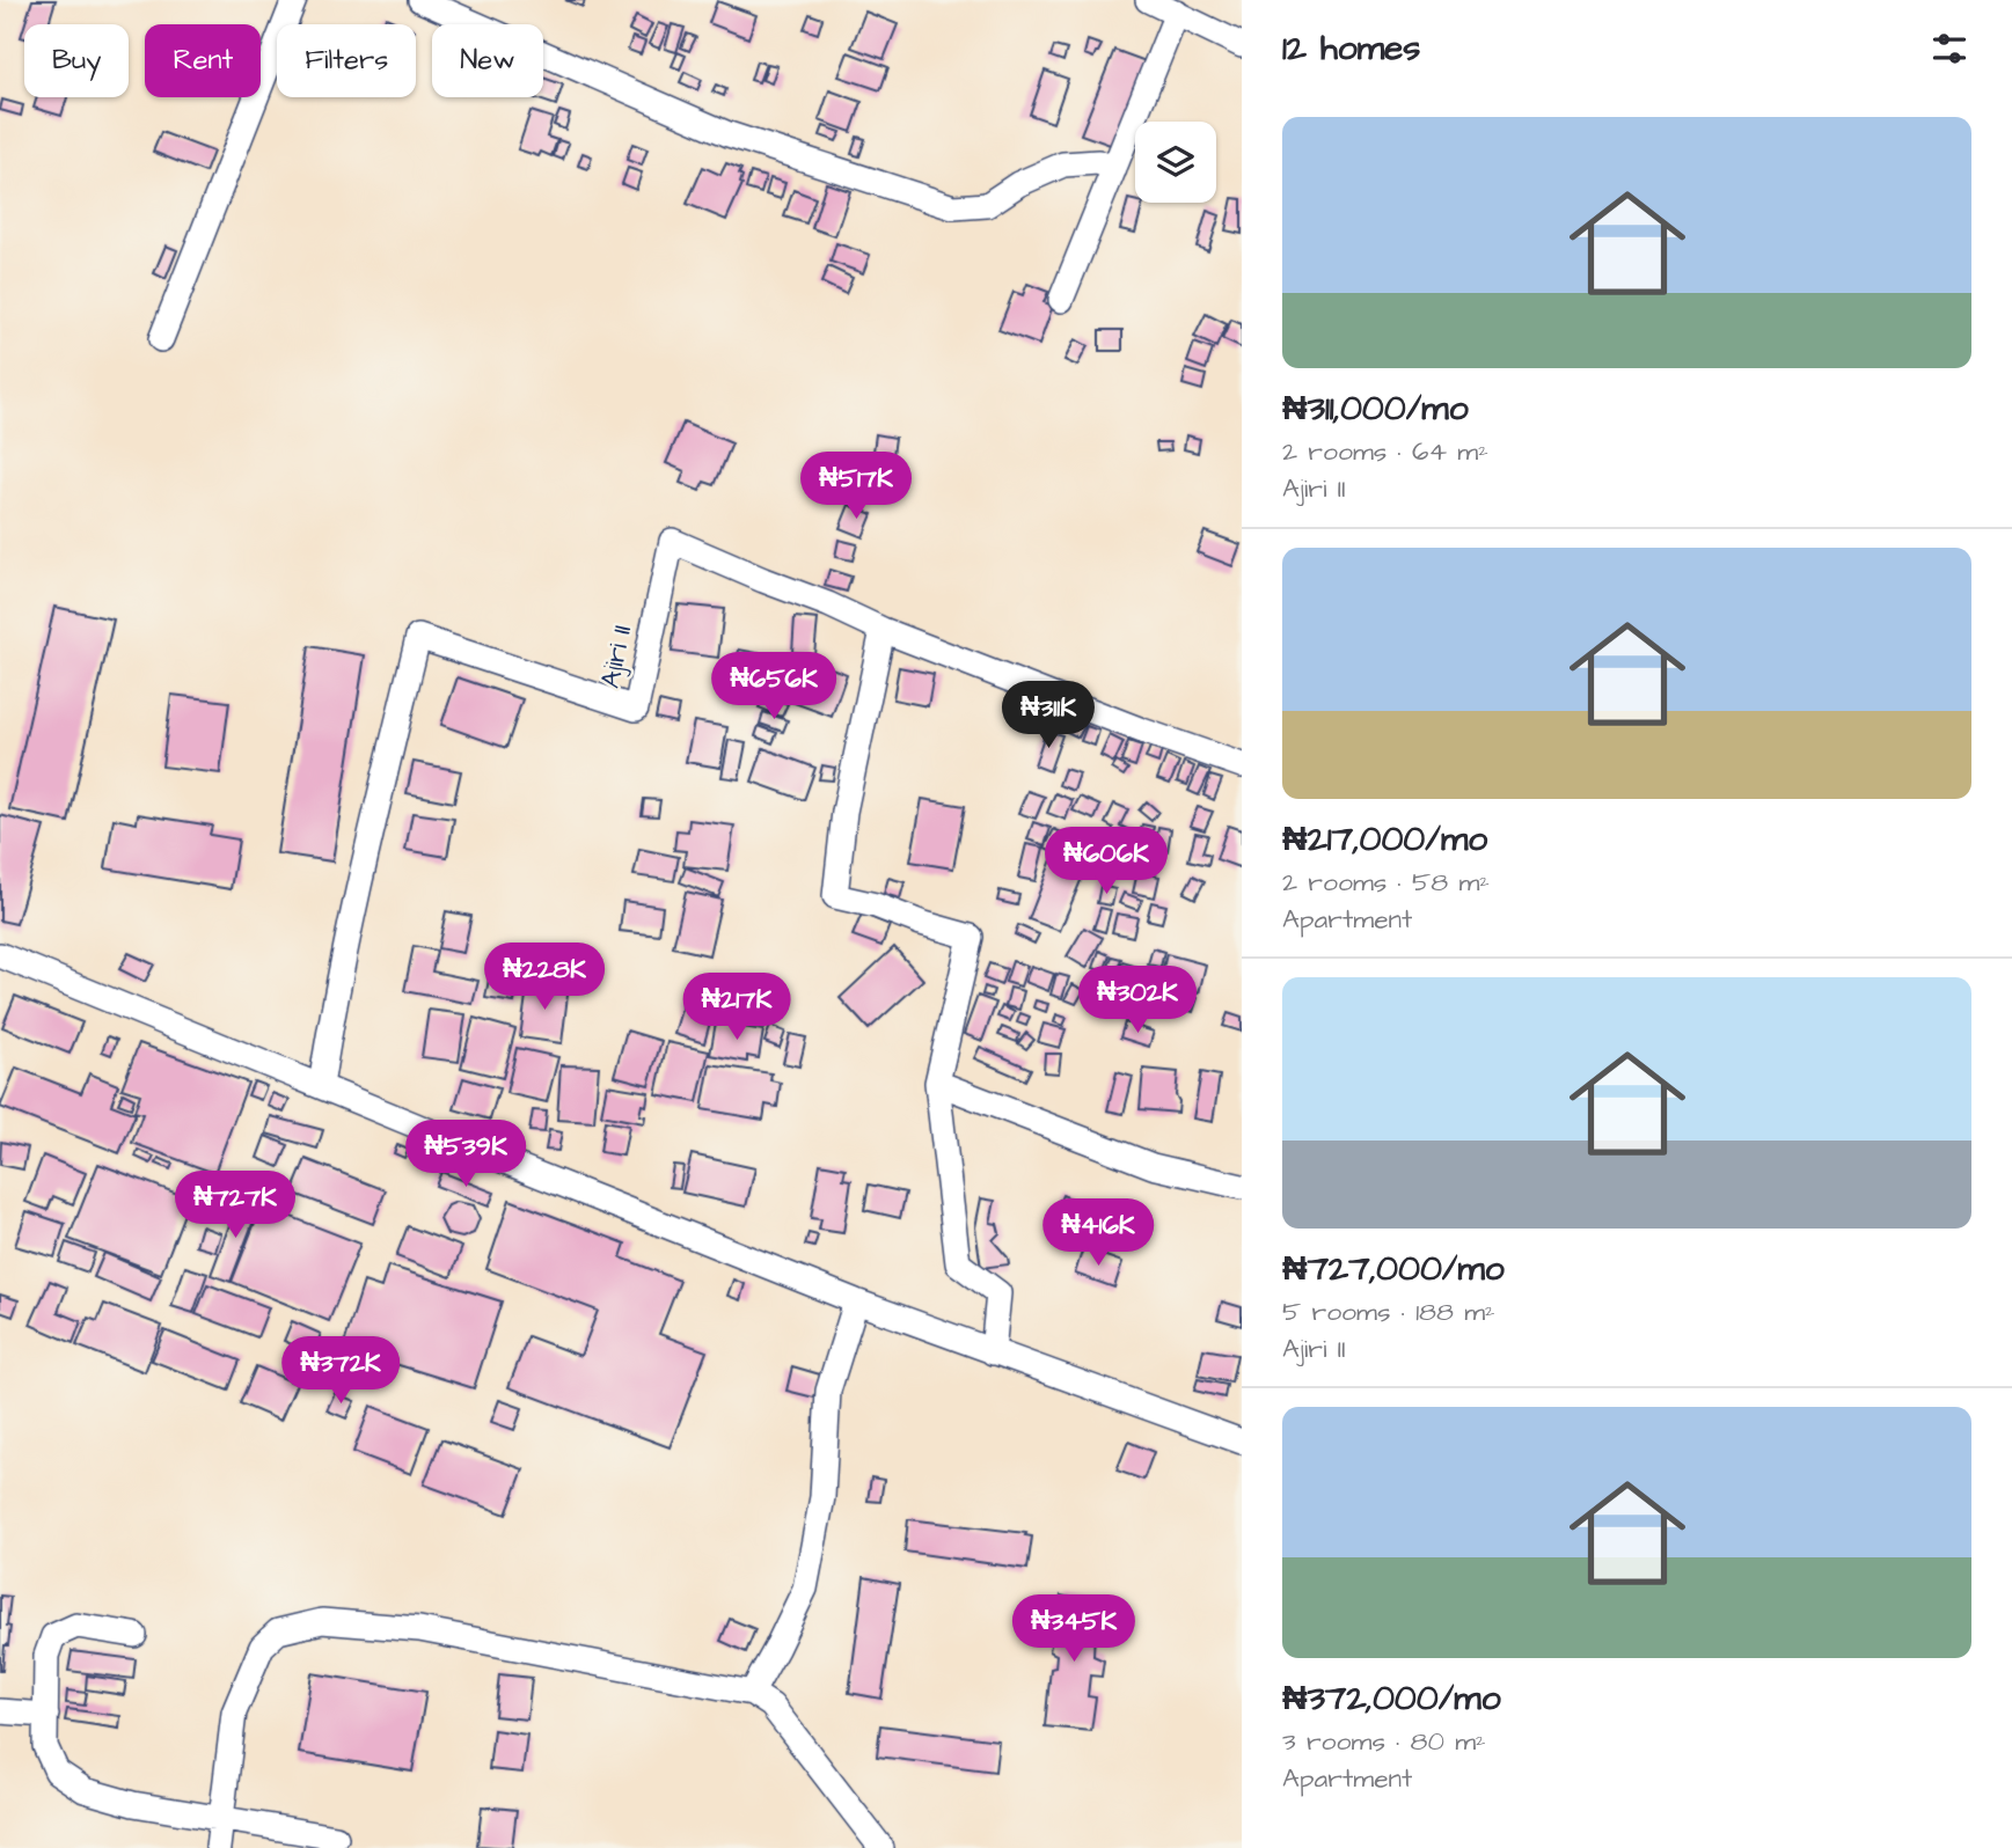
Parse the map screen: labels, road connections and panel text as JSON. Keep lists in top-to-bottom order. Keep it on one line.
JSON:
{"streets":{"street":["Ajiri II"]},"page":{"heading":"12 homes","chip":["Buy","Rent","Filters","New"],"list":[{"name":"₦311,000/mo","note":"2 rooms · 64 m² · Ajiri II"},{"name":"₦217,000/mo","note":"2 rooms · 58 m² · Apartment"},{"name":"₦727,000/mo","note":"5 rooms · 188 m² · Ajiri II"},{"name":"₦372,000/mo","note":"3 rooms · 80 m² · Apartment"}],"price":["₦517K","₦656K","₦311K","₦606K","₦228K","₦302K","₦217K","₦539K","₦727K","₦416K","₦372K","₦345K"]}}
